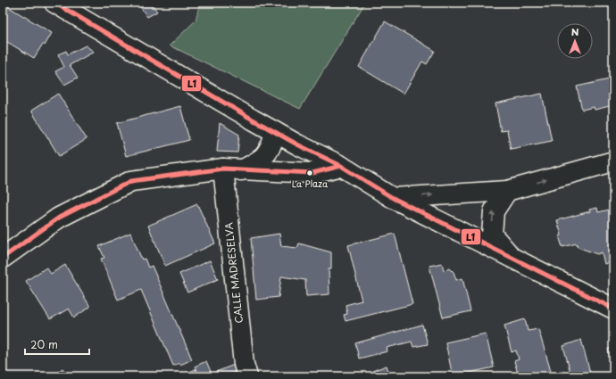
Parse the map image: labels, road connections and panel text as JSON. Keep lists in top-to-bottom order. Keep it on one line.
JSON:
{"streets":{"street":["CALLE MADRESELVA"]},"places":["La Plaza"],"lines":["transit line L1"],"scale_bar":"20 m","north":"top"}
